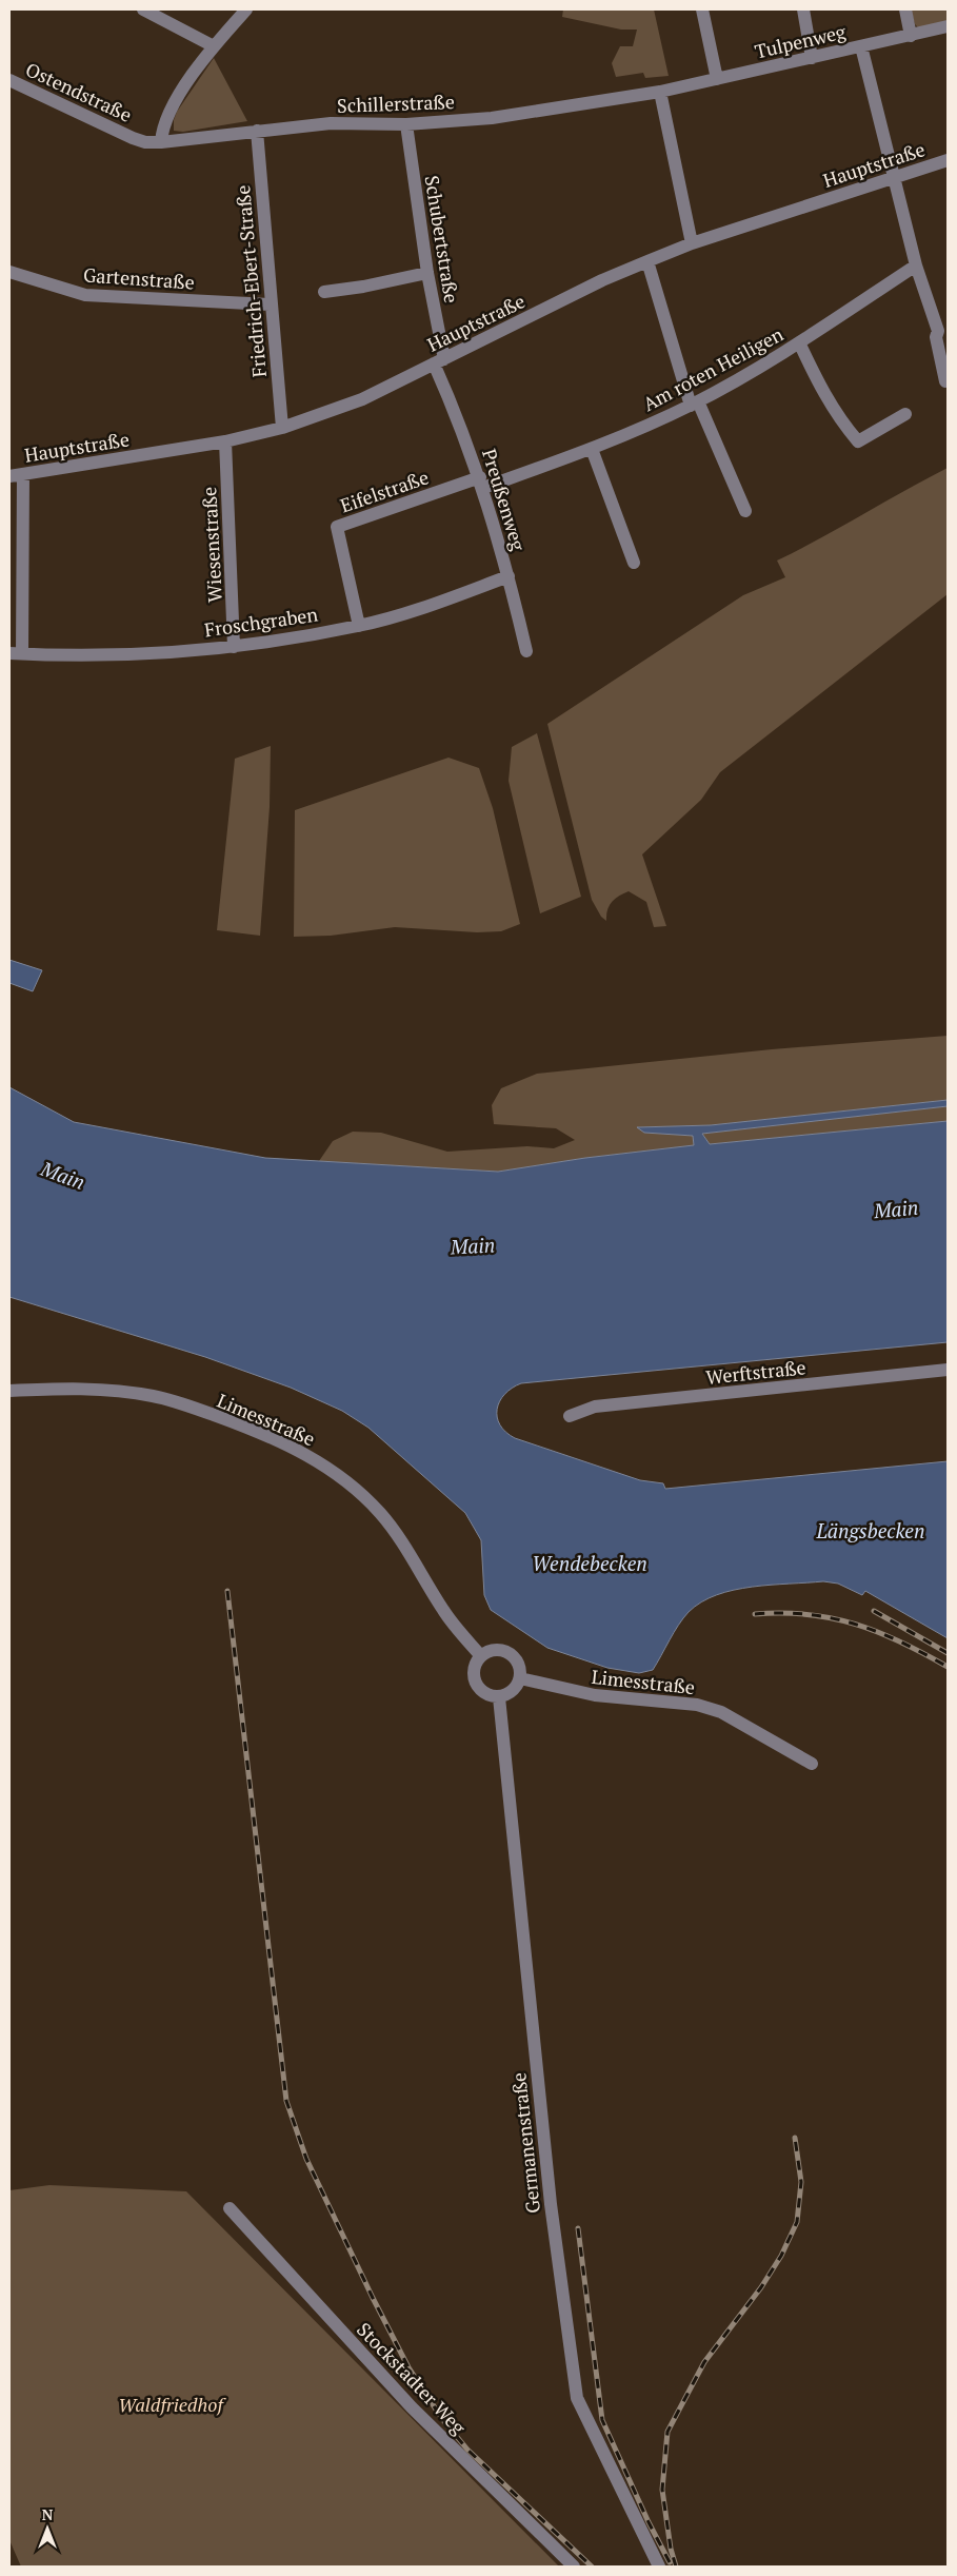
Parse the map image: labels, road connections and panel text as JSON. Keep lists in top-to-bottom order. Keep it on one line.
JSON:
{"streets":{"street":["Tulpenweg","Ostendstraße","Schillerstraße","Hauptstraße","Schubertstraße","Gartenstraße","Friedrich-Ebert-Straße","Am roten Heiligen","Eifelstraße","Preußenweg","Wiesenstraße","Froschgraben","Werftstraße","Limesstraße","Germanenstraße","Stockstadter Weg"]},"crossings":[["Tulpenweg","Schillerstraße"],["Ostendstraße","Schillerstraße"],["Schillerstraße","Schubertstraße"],["Schillerstraße","Friedrich-Ebert-Straße"],["Hauptstraße","Schubertstraße"],["Hauptstraße","Friedrich-Ebert-Straße"],["Hauptstraße","Preußenweg"],["Hauptstraße","Wiesenstraße"],["Schubertstraße","Preußenweg"],["Gartenstraße","Friedrich-Ebert-Straße"],["Am roten Heiligen","Eifelstraße"],["Am roten Heiligen","Preußenweg"],["Eifelstraße","Preußenweg"],["Eifelstraße","Froschgraben"],["Preußenweg","Froschgraben"],["Wiesenstraße","Froschgraben"],["Limesstraße","Germanenstraße"]],"water":["Main","Längsbecken","Wendebecken"],"parks":["Waldfriedhof"],"north":"top"}
